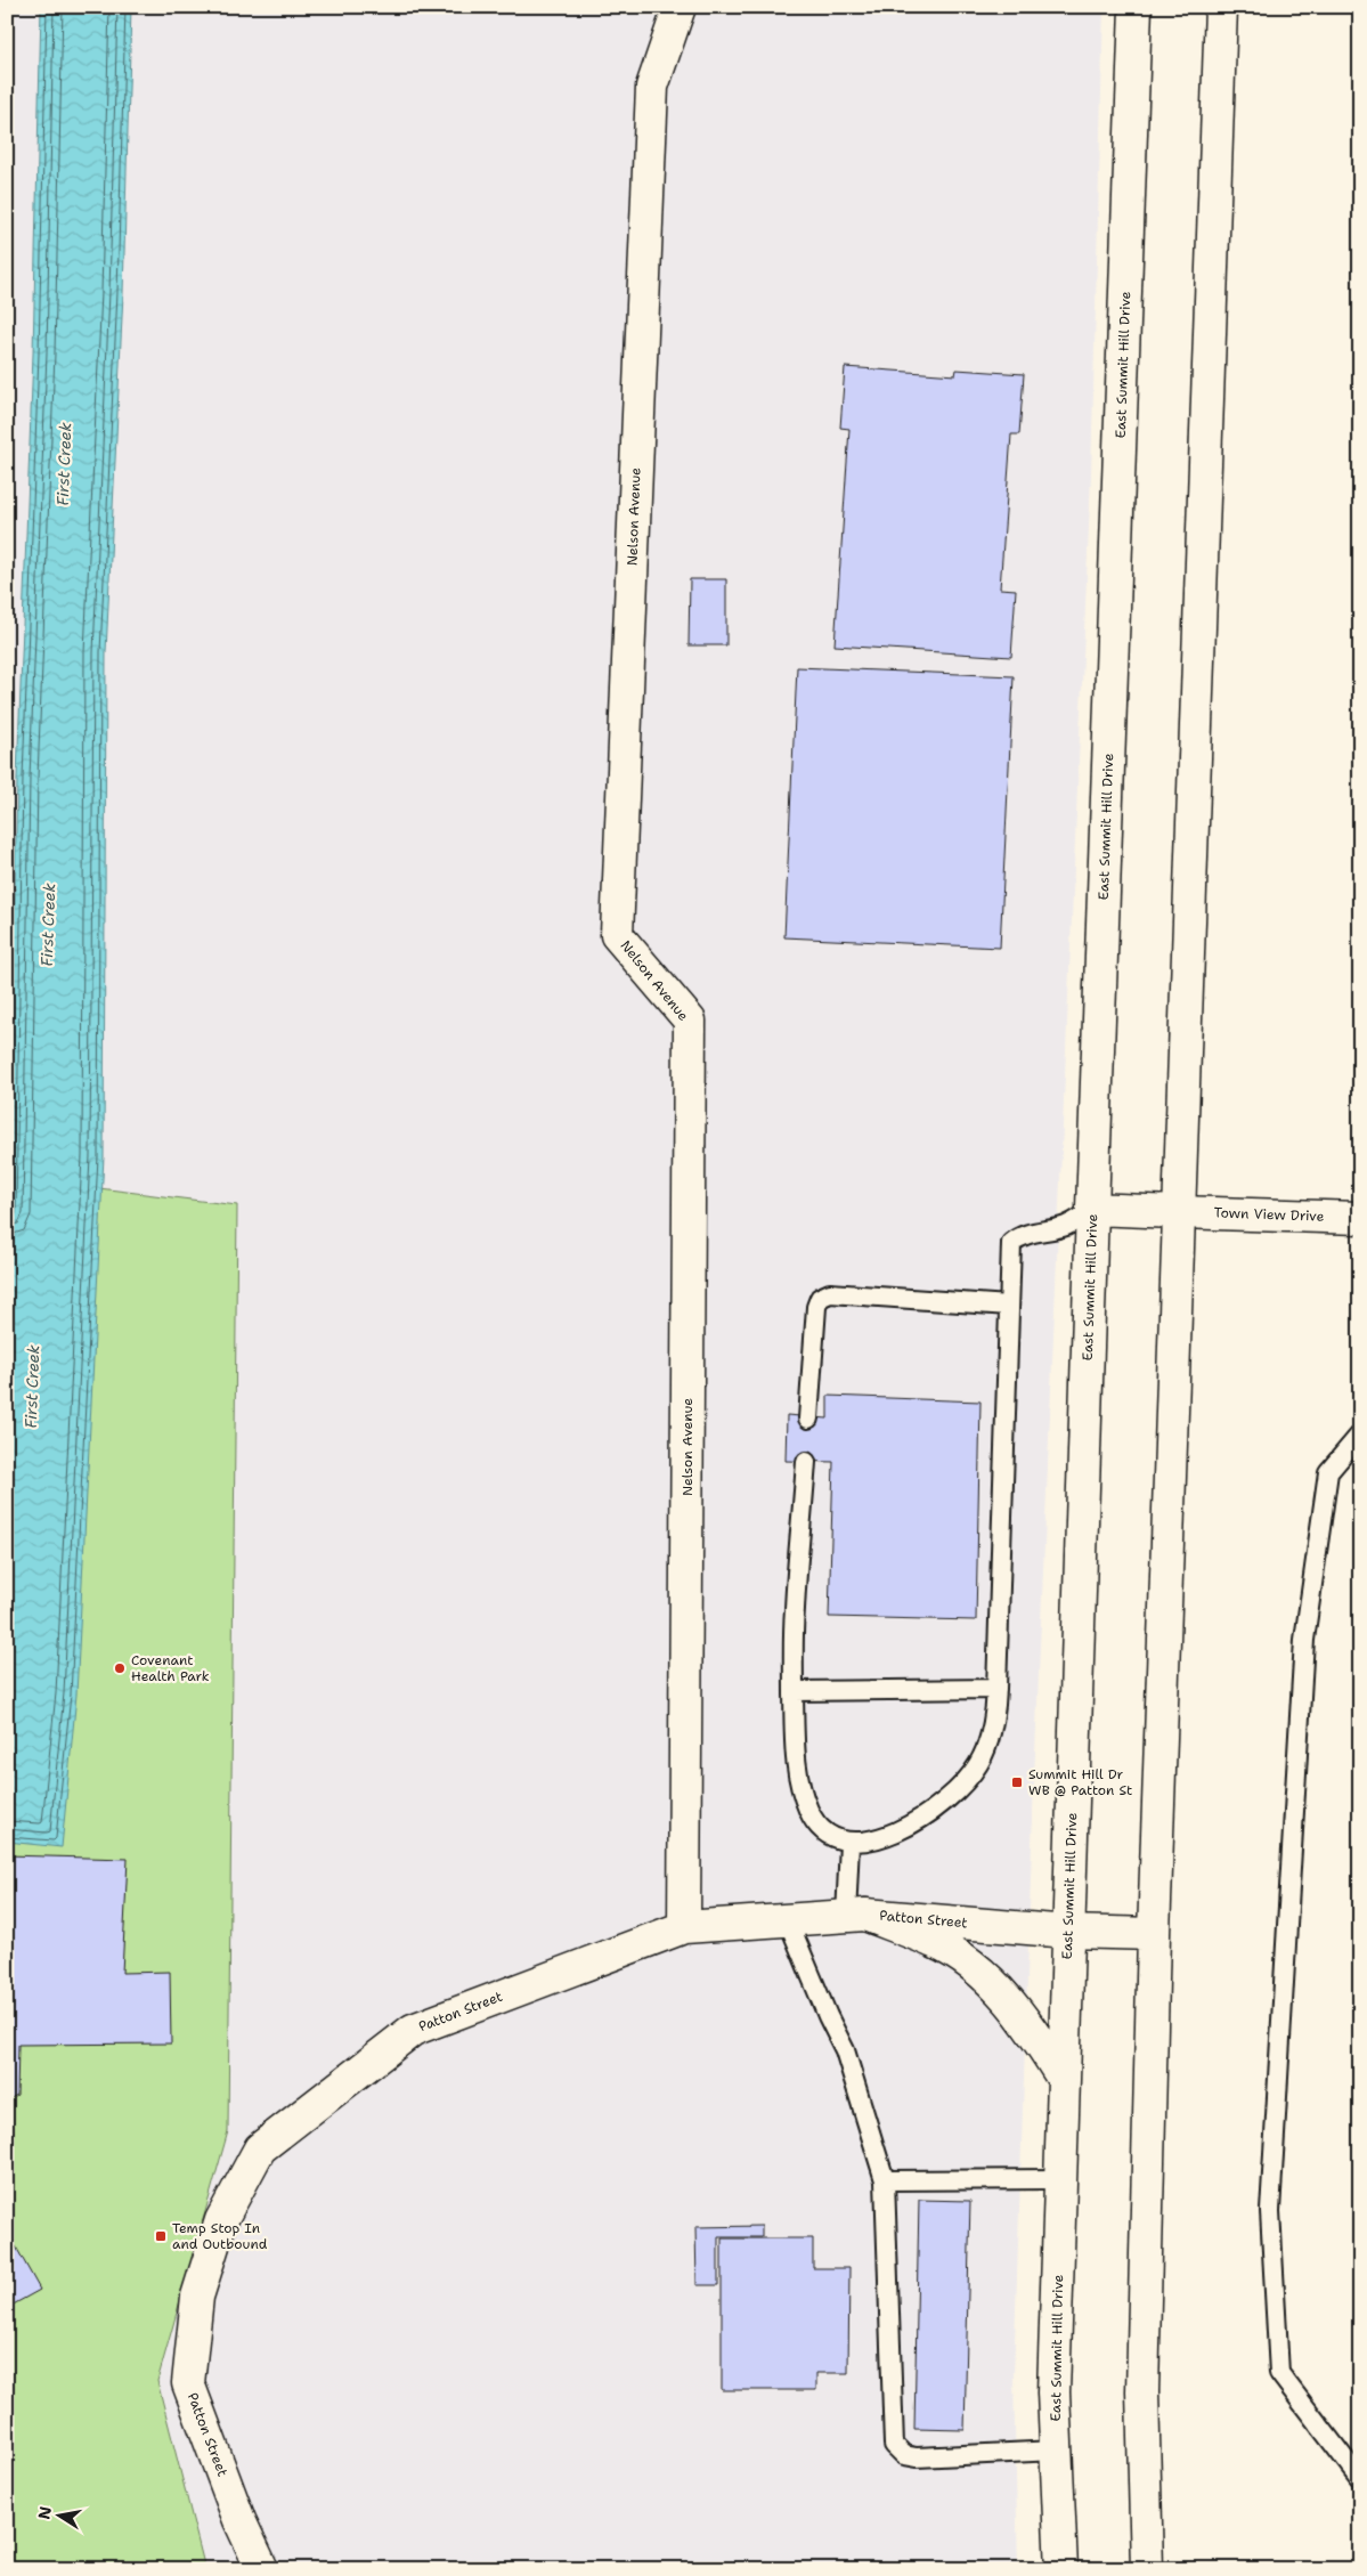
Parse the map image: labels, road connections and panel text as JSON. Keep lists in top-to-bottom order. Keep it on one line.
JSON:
{"streets":{"main road":["East Summit Hill Drive","Nelson Avenue","Town View Drive","Patton Street"]},"crossings":[["East Summit Hill Drive","Town View Drive"],["East Summit Hill Drive","Patton Street"],["Nelson Avenue","Patton Street"]],"water":["First Creek"],"places":{"other":["Covenant Health Park"],"transit":["Summit Hill Dr WB @ Patton St","Temp Stop In and Outbound"]},"north":"left"}
